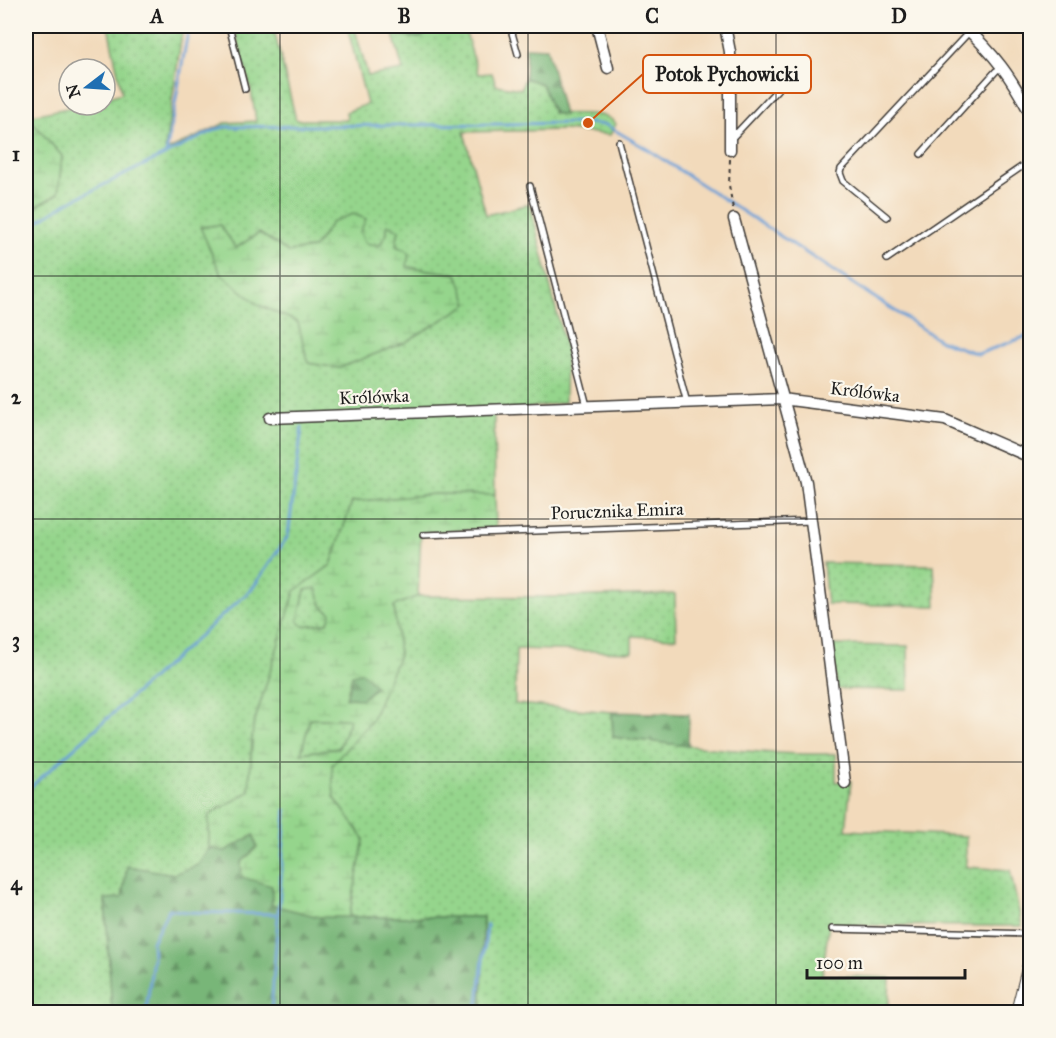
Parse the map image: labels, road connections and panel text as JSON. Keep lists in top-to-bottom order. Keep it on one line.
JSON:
{"streets":{"street":["Królówka"],"lane":["Porucznika Emira"]},"places":["Potok Pychowicki"],"scale_bar":"100 m","north":"left","grid":{"columns":["A","B","C","D"],"rows":["1","2","3","4"]}}
